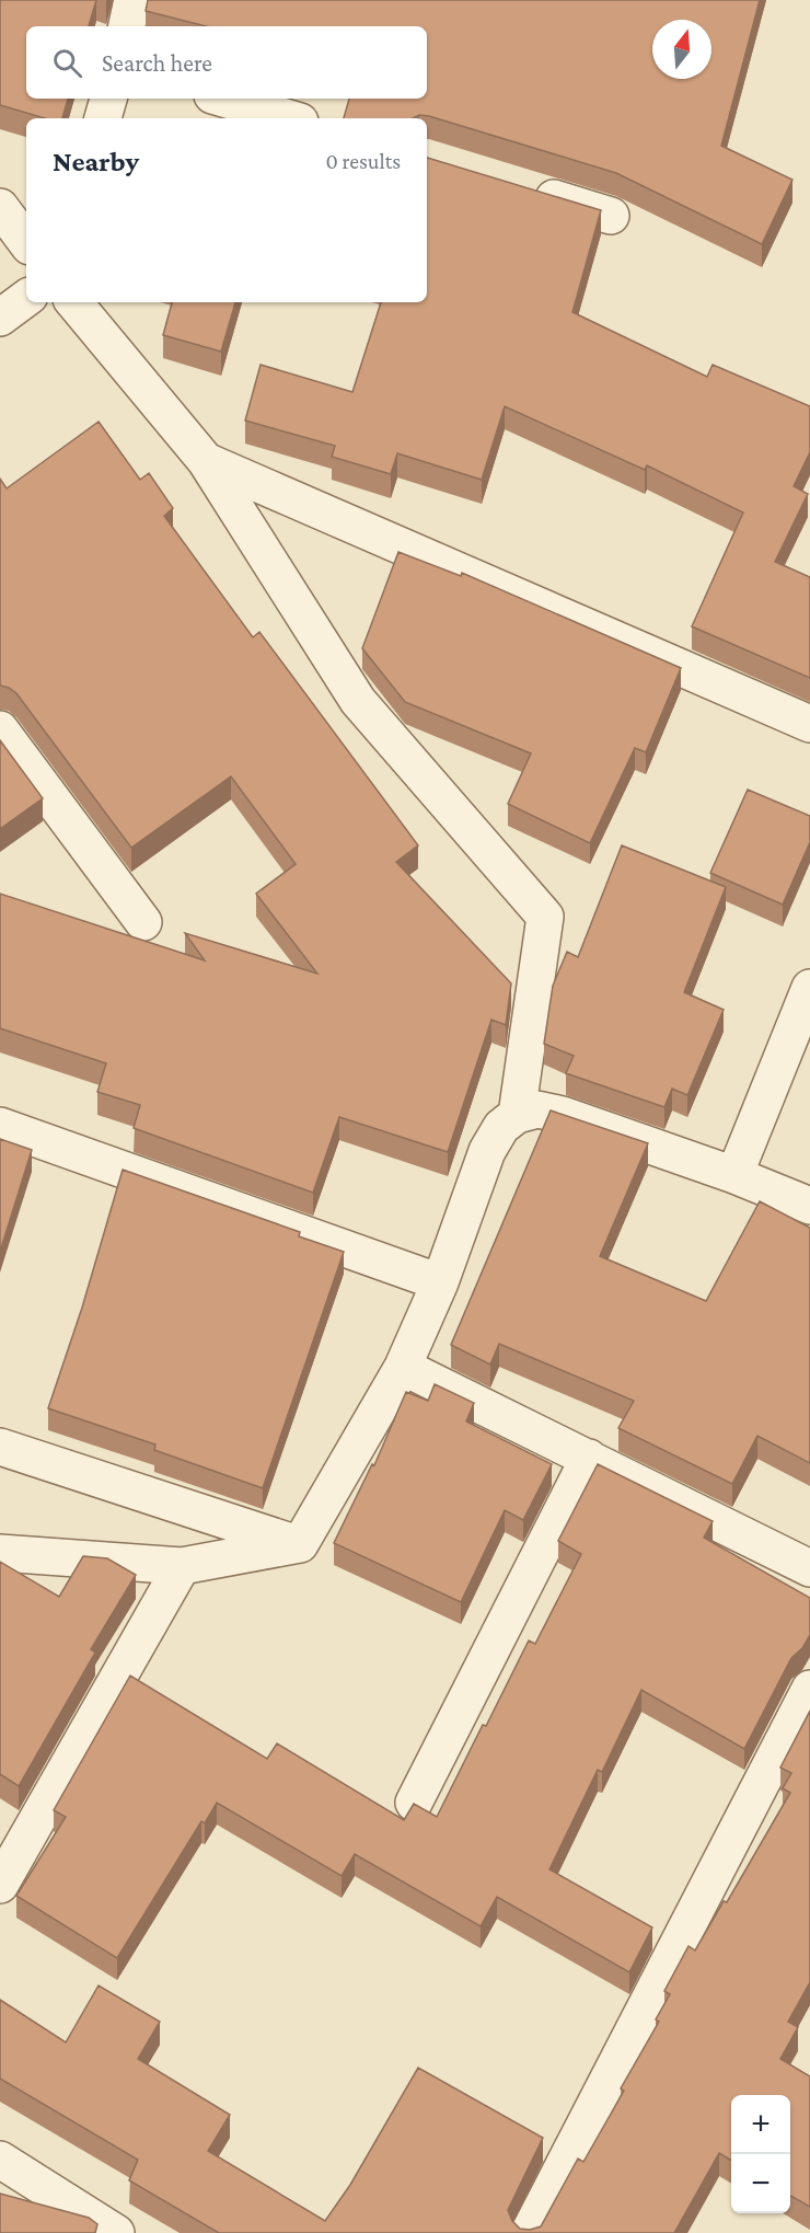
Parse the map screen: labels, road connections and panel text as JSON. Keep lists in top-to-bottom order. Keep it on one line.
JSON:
{"north":"top","page":{"search":"Search here","heading":["Nearby","0 results"],"map_buttons":["+","−"]}}
